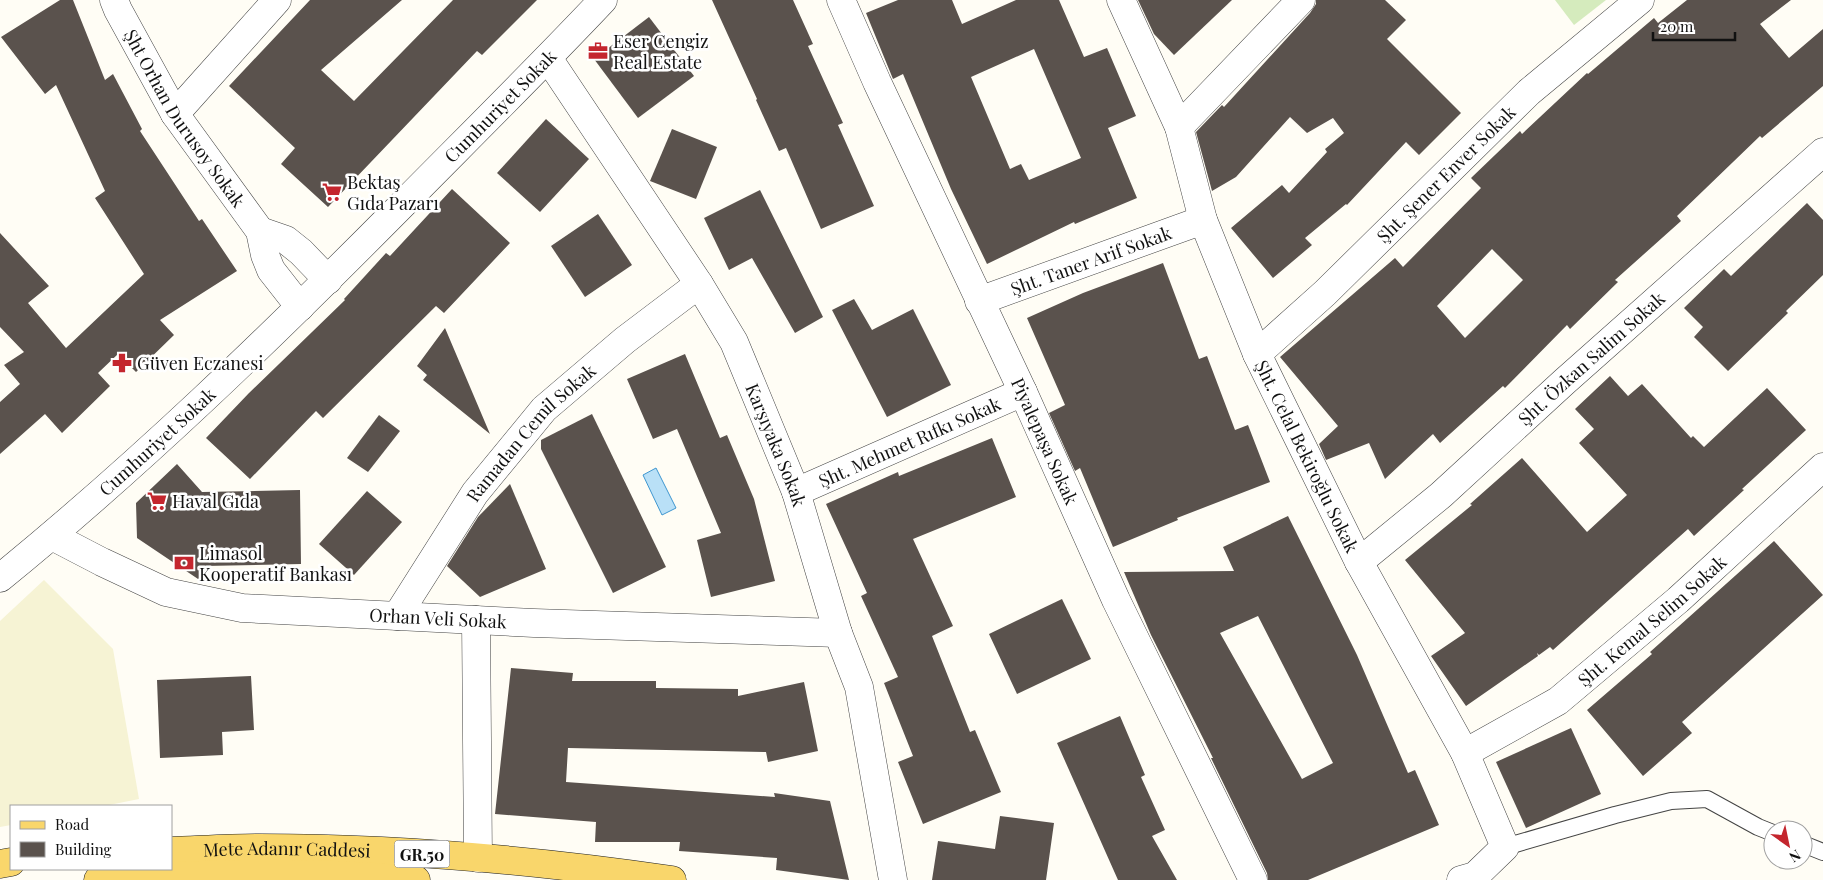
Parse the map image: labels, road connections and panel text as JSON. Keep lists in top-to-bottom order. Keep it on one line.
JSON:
{"streets":{"main road":["Mete Adanır Caddesi","GR.50"],"street":["Cumhuriyet Sokak","Şht Orhan Durusoy Sokak","Şht. Şener Enver Sokak","Şht. Taner Arif Sokak","Şht. Özkan Salim Sokak","Ramadan Cemil Sokak","Piyalepaşa Sokak","Şht. Mehmet Rıfkı Sokak","Karşıyaka Sokak","Şht. Celal Bekiroğlu Sokak","Orhan Veli Sokak","Şht. Kemal Selim Sokak"]},"crossings":[["Cumhuriyet Sokak","Şht Orhan Durusoy Sokak"],["Cumhuriyet Sokak","Karşıyaka Sokak"],["Cumhuriyet Sokak","Orhan Veli Sokak"],["Şht. Şener Enver Sokak","Şht. Celal Bekiroğlu Sokak"],["Şht. Taner Arif Sokak","Piyalepaşa Sokak"],["Şht. Taner Arif Sokak","Şht. Celal Bekiroğlu Sokak"],["Şht. Özkan Salim Sokak","Şht. Celal Bekiroğlu Sokak"],["Ramadan Cemil Sokak","Karşıyaka Sokak"],["Ramadan Cemil Sokak","Orhan Veli Sokak"],["Piyalepaşa Sokak","Şht. Mehmet Rıfkı Sokak"],["Şht. Mehmet Rıfkı Sokak","Karşıyaka Sokak"],["Karşıyaka Sokak","Orhan Veli Sokak"],["Şht. Celal Bekiroğlu Sokak","Şht. Kemal Selim Sokak"]],"places":{"office":["Eser Cengiz Real Estate"],"supermarket":["Bektaş Gıda Pazarı","Haval Gıda"],"pharmacy":["Güven Eczanesi"],"bank":["Limasol Kooperatif Bankası"]},"legend":["Road","Building"],"scale_bar":"20 m","north":"bottom right"}
